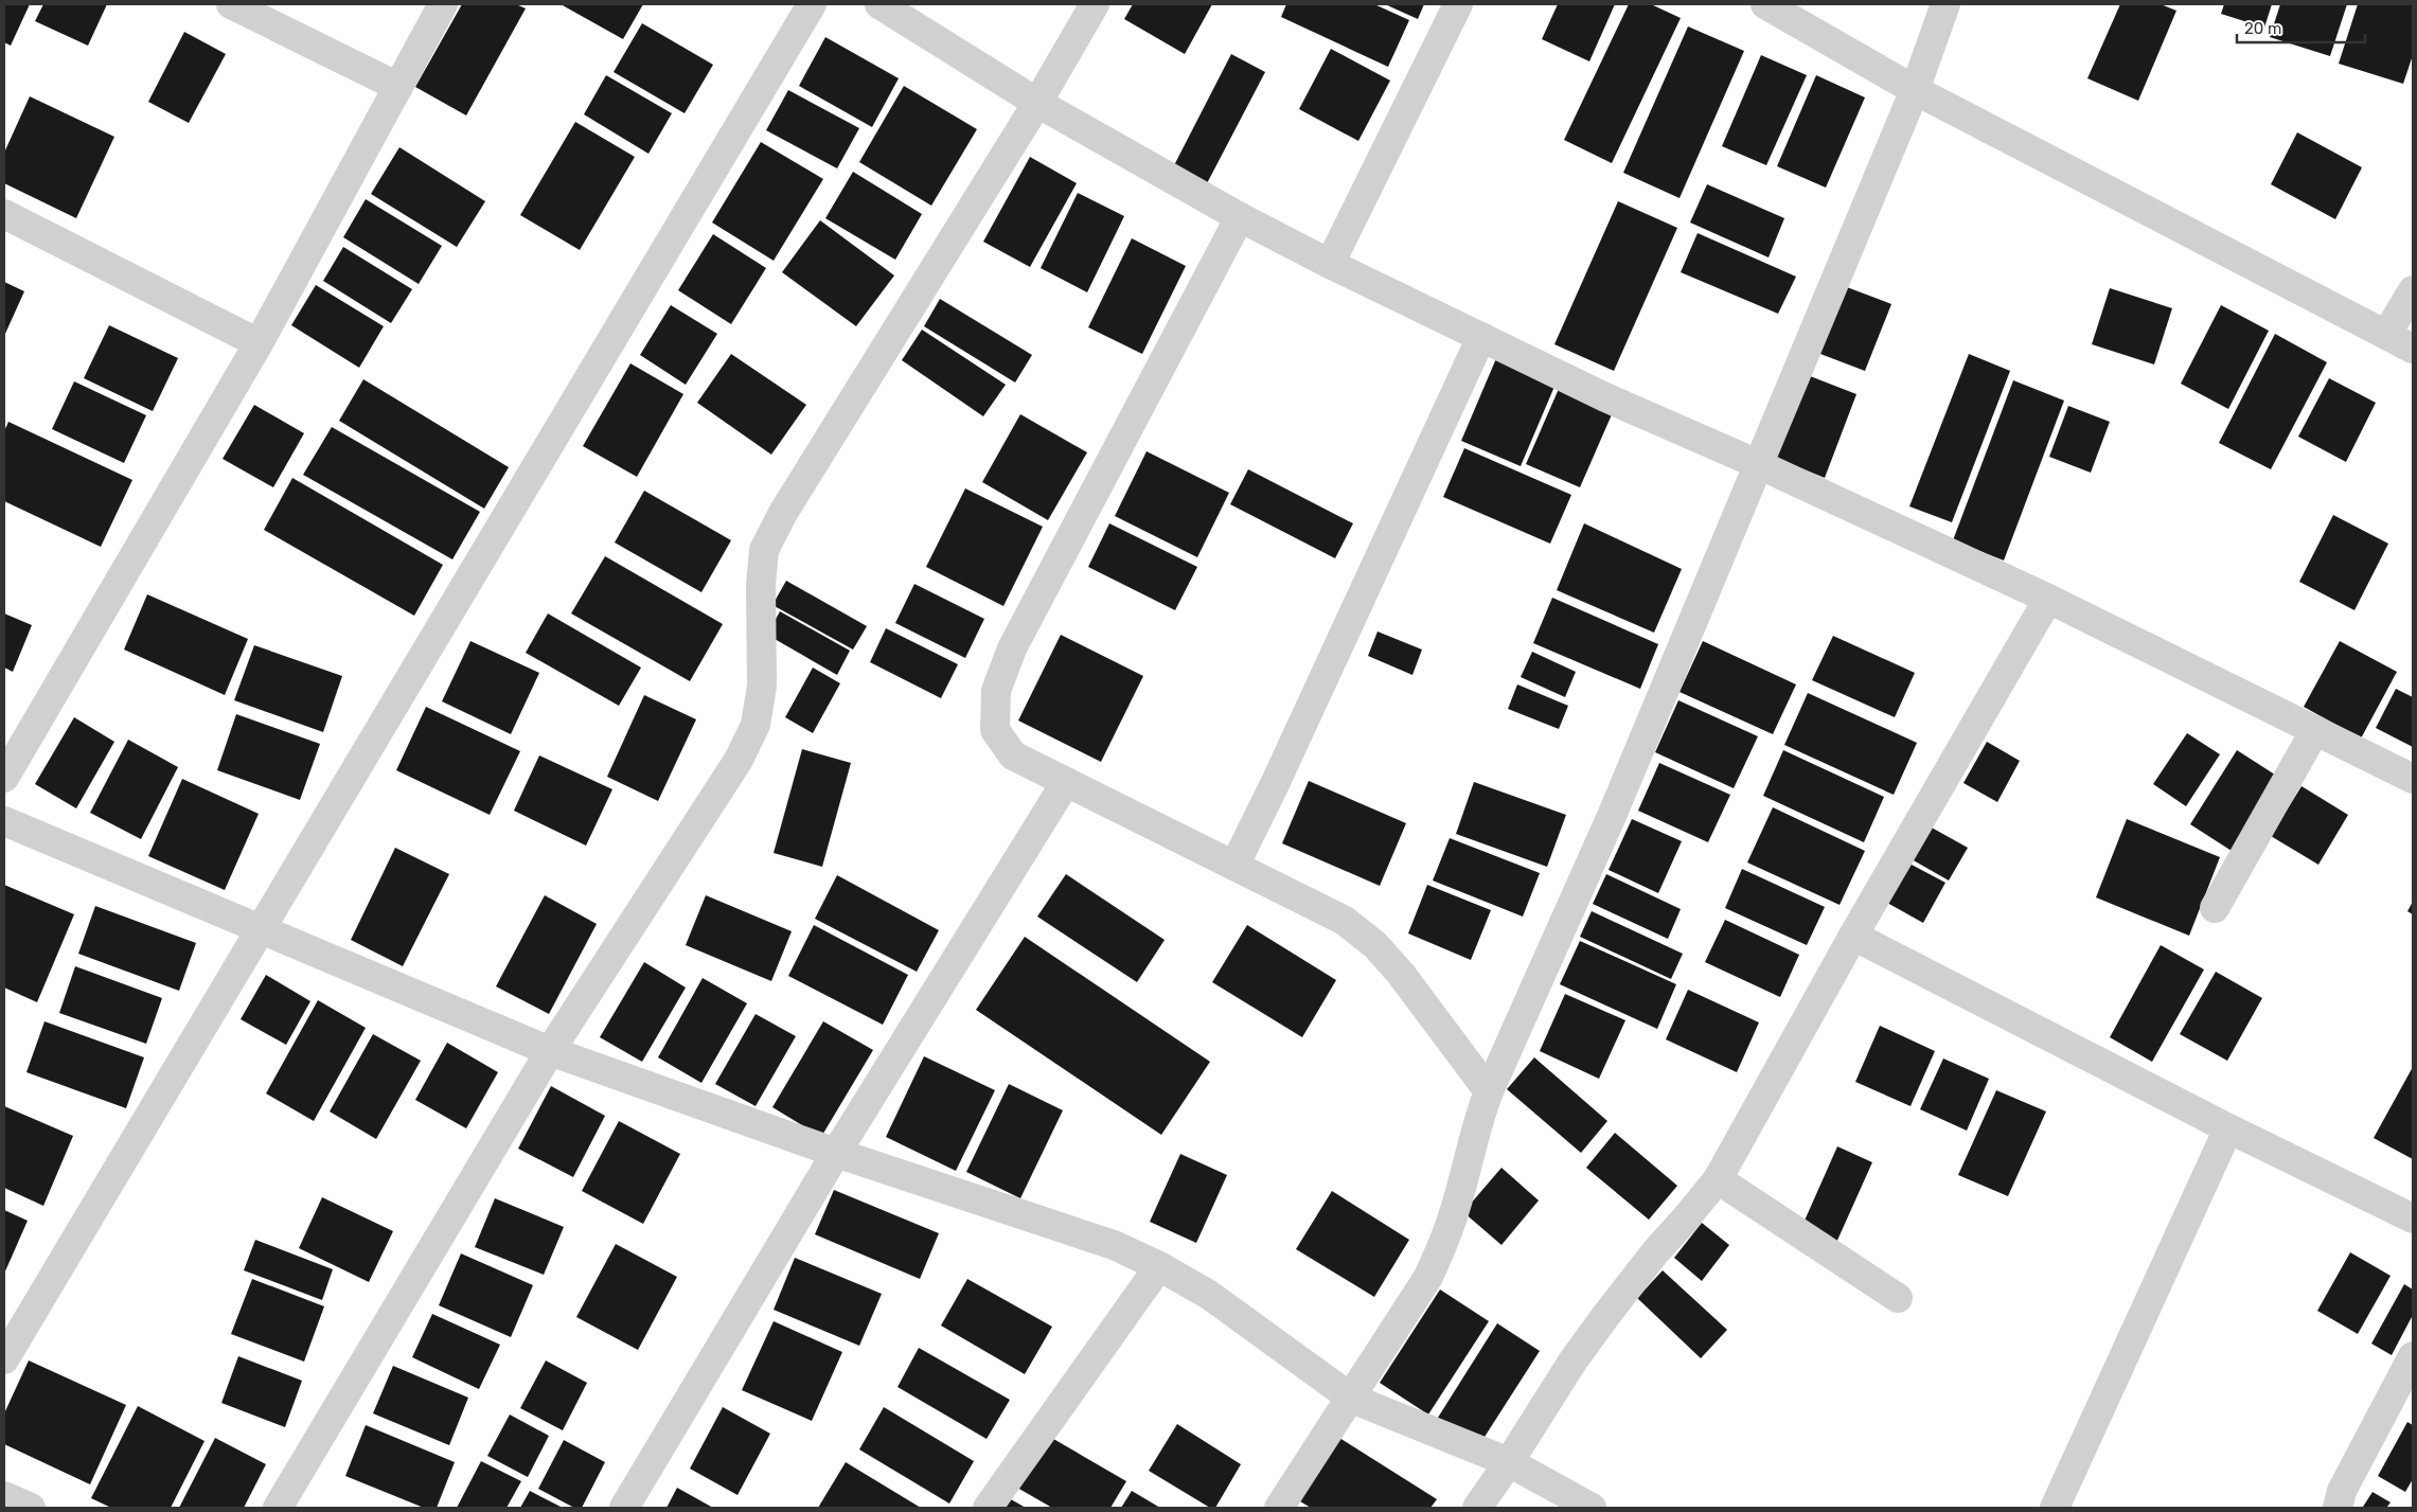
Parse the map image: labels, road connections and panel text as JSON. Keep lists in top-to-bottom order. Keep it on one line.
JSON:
{"scale_bar":"20 m"}
